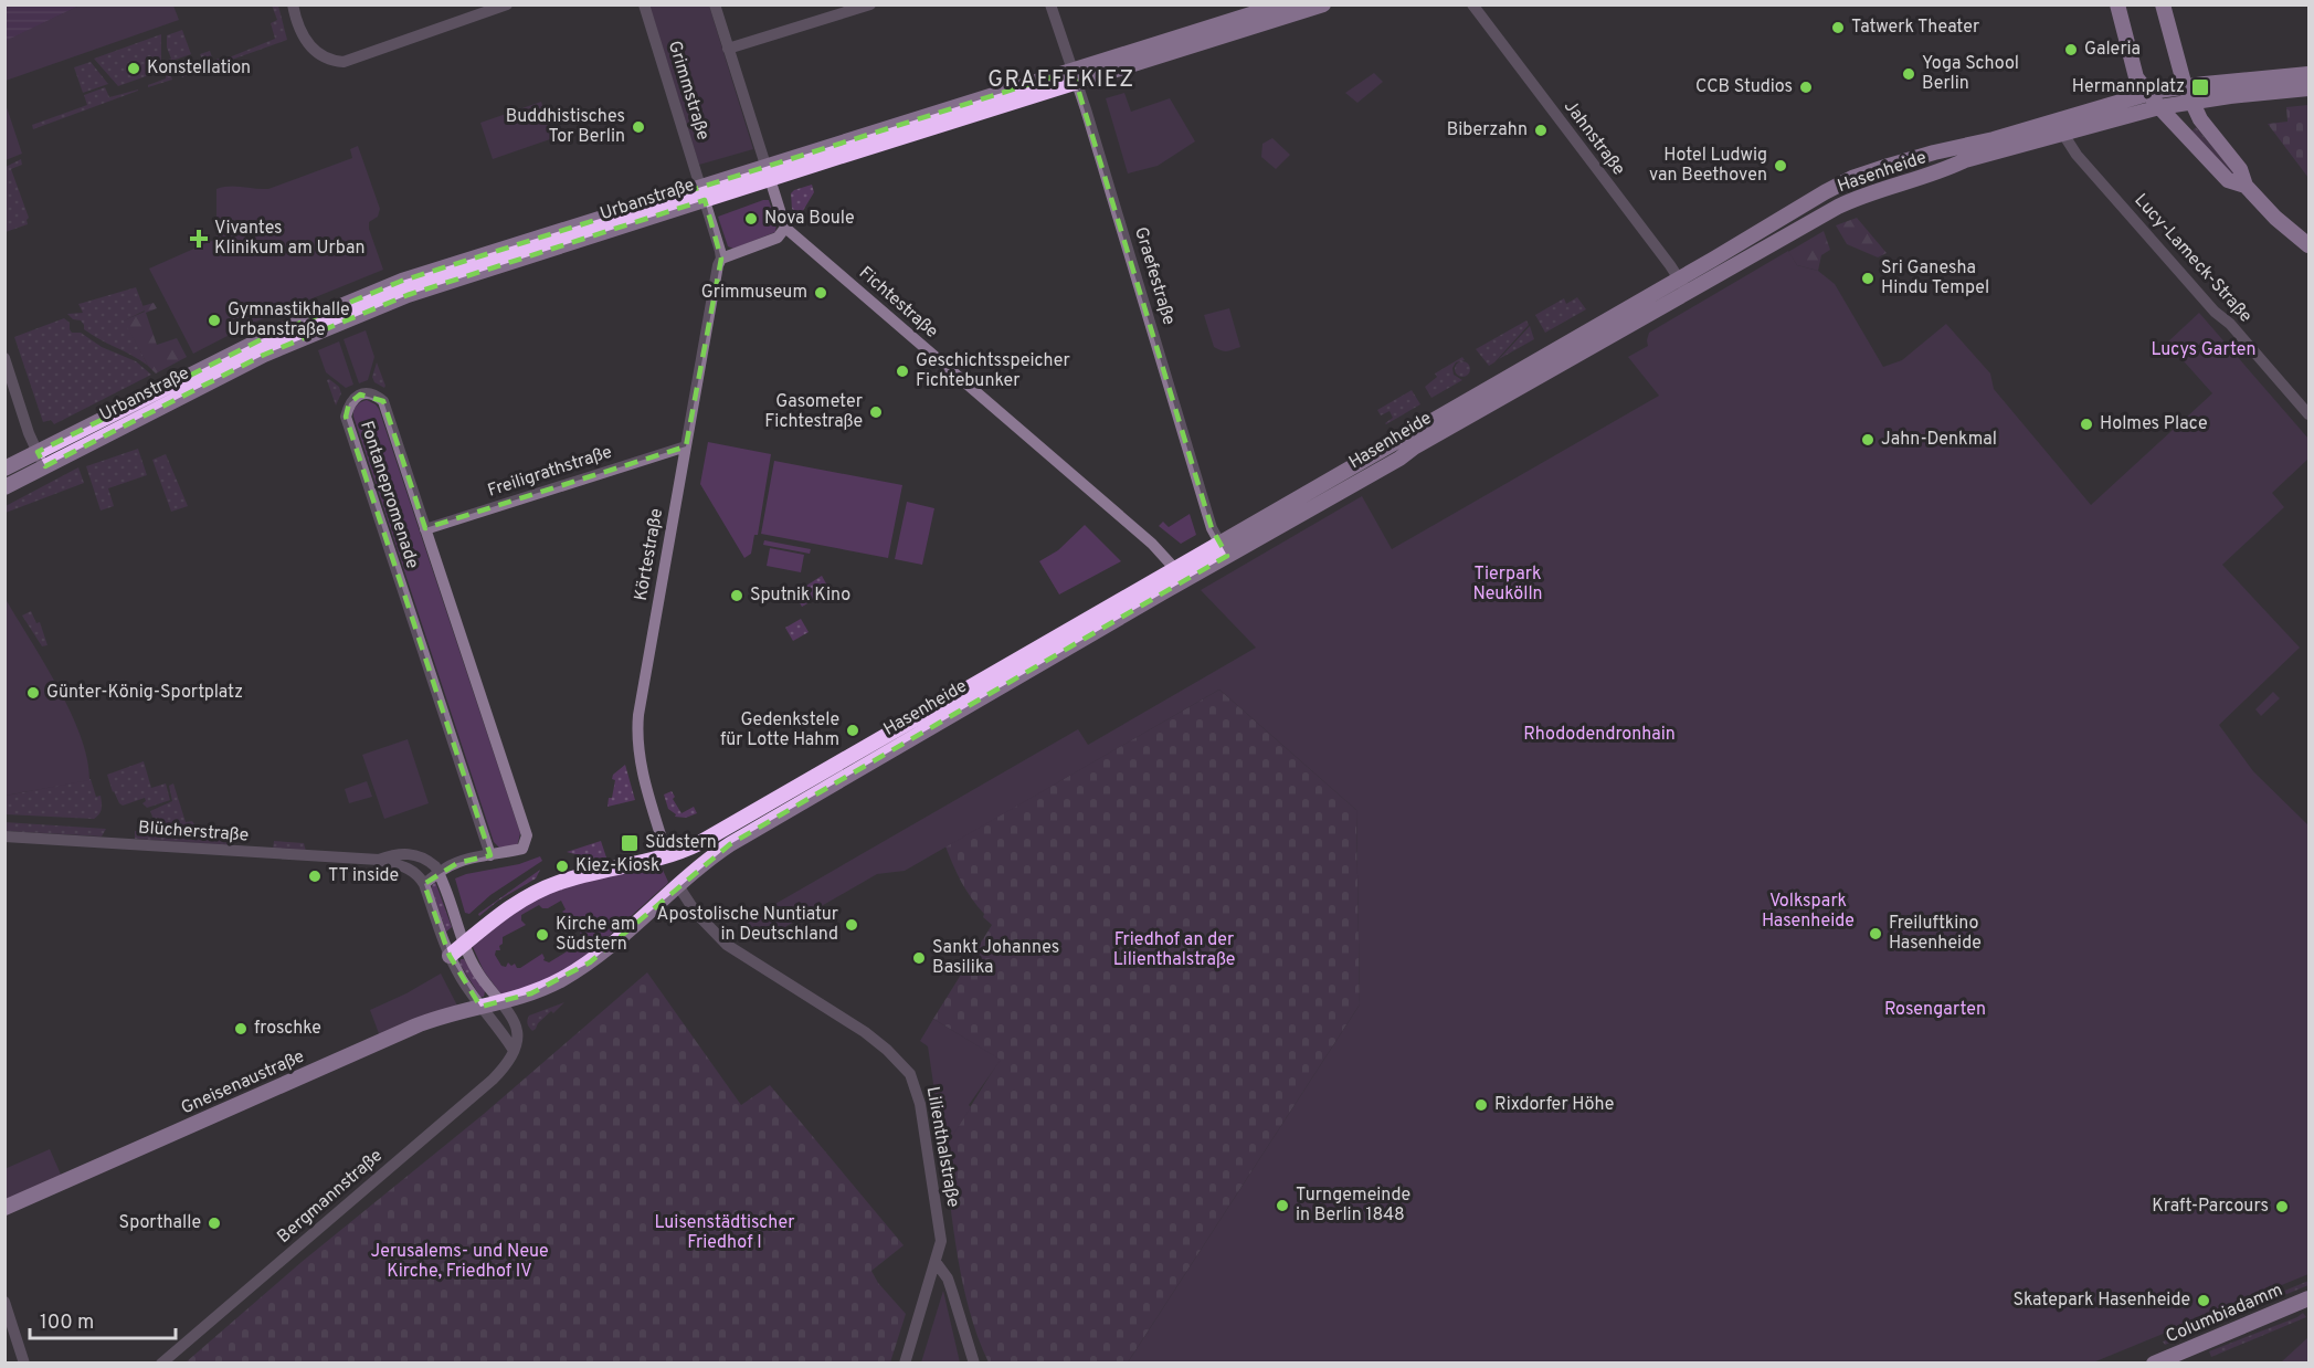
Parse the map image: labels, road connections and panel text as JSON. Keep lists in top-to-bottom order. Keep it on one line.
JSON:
{"streets":{"main road":["Hasenheide","Urbanstraße","Gneisenaustraße","Columbiadamm"],"street":["Grimmstraße","Jahnstraße","Lucy-Lameck-Straße","Graefestraße","Fichtestraße","Freiligrathstraße","Fontanepromenade","Körtestraße","Blücherstraße","Lilienthalstraße","Bergmannstraße"]},"crossings":[["Grimmstraße","Urbanstraße"],["Grimmstraße","Körtestraße"],["Jahnstraße","Hasenheide"],["Hasenheide","Lucy-Lameck-Straße"],["Hasenheide","Graefestraße"],["Hasenheide","Fichtestraße"],["Hasenheide","Körtestraße"],["Hasenheide","Lilienthalstraße"],["Urbanstraße","Graefestraße"],["Urbanstraße","Körtestraße"],["Freiligrathstraße","Fontanepromenade"],["Freiligrathstraße","Körtestraße"]],"districts":["GRAEFEKIEZ"],"parks":["Lucys Garten","Tierpark Neukölln","Rhododendronhain","Volkspark Hasenheide","Friedhof an der Lilienthalstraße","Rosengarten","Luisenstädtischer Friedhof I","Jerusalems- und Neue Kirche, Friedhof IV"],"places":{"other":["Tatwerk Theater","Galeria","Konstellation","Yoga School Berlin","CCB Studios","Buddhistisches Tor Berlin","Biberzahn","Hotel Ludwig van Beethoven","Nova Boule","Sri Ganesha Hindu Tempel","Grimmuseum","Gymnastikhalle Urbanstraße","Geschichtsspeicher Fichtebunker","Gasometer Fichtestraße","Holmes Place","Jahn-Denkmal","Sputnik Kino","Günter-König-Sportplatz","Gedenkstele für Lotte Hahm","Kiez-Kiosk","TT inside","Apostolische Nuntiatur in Deutschland","Freiluftkino Hasenheide","Kirche am Südstern","Sankt Johannes Basilika","froschke","Rixdorfer Höhe","Turngemeinde in Berlin 1848","Kraft-Parcours","Sporthalle","Skatepark Hasenheide"],"transit":["Hermannplatz","Südstern"],"health":["Vivantes Klinikum am Urban"]},"scale_bar":"100 m"}
